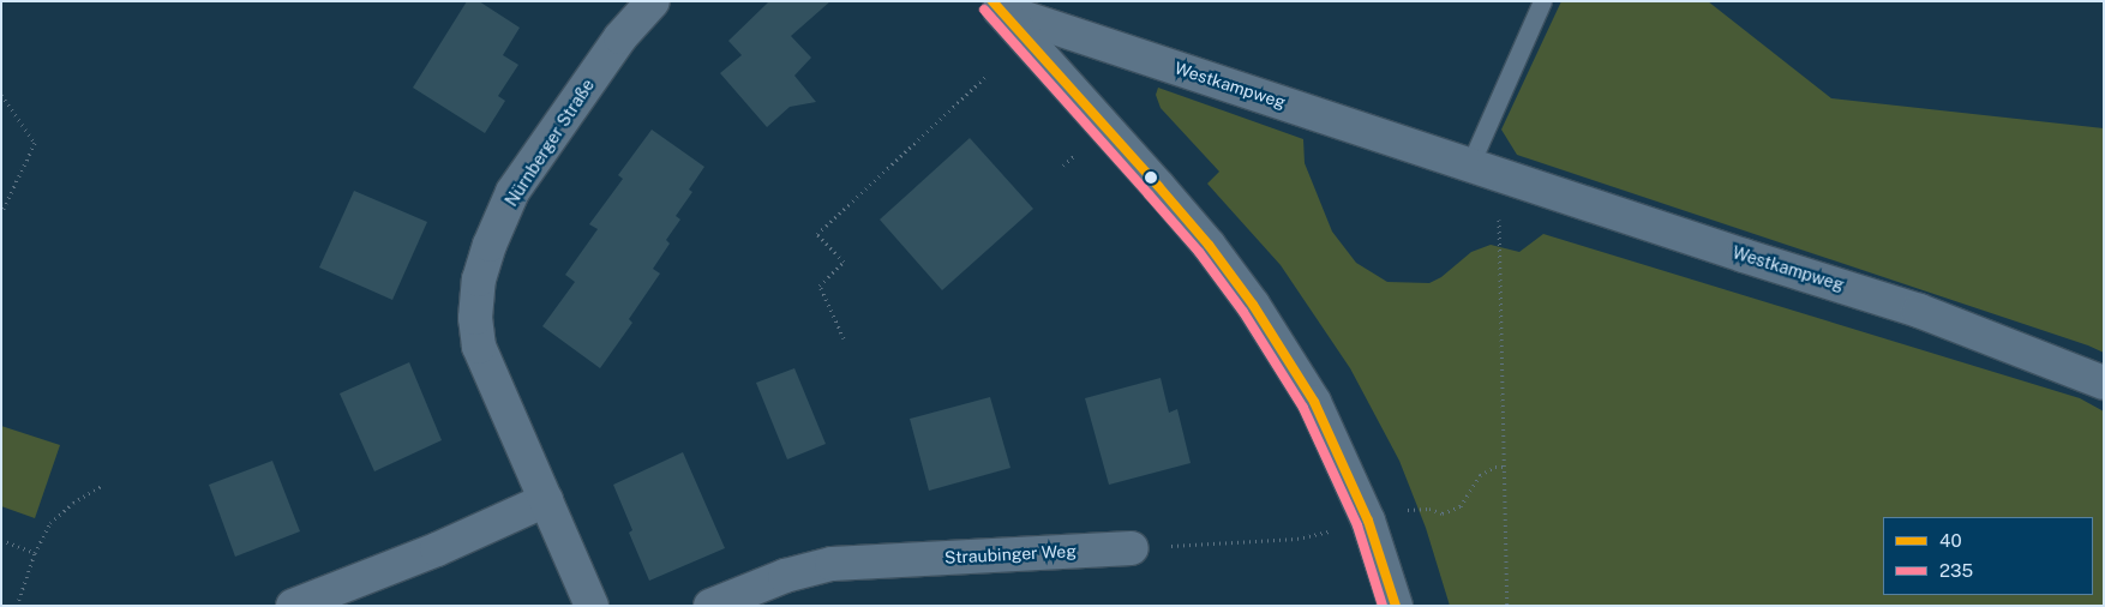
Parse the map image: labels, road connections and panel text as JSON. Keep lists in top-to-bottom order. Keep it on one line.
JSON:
{"streets":{"street":["Westkampweg","Nürnberger Straße","Straubinger Weg"]},"lines":["transit line 40","transit line 235"],"legend":["40","235"]}
